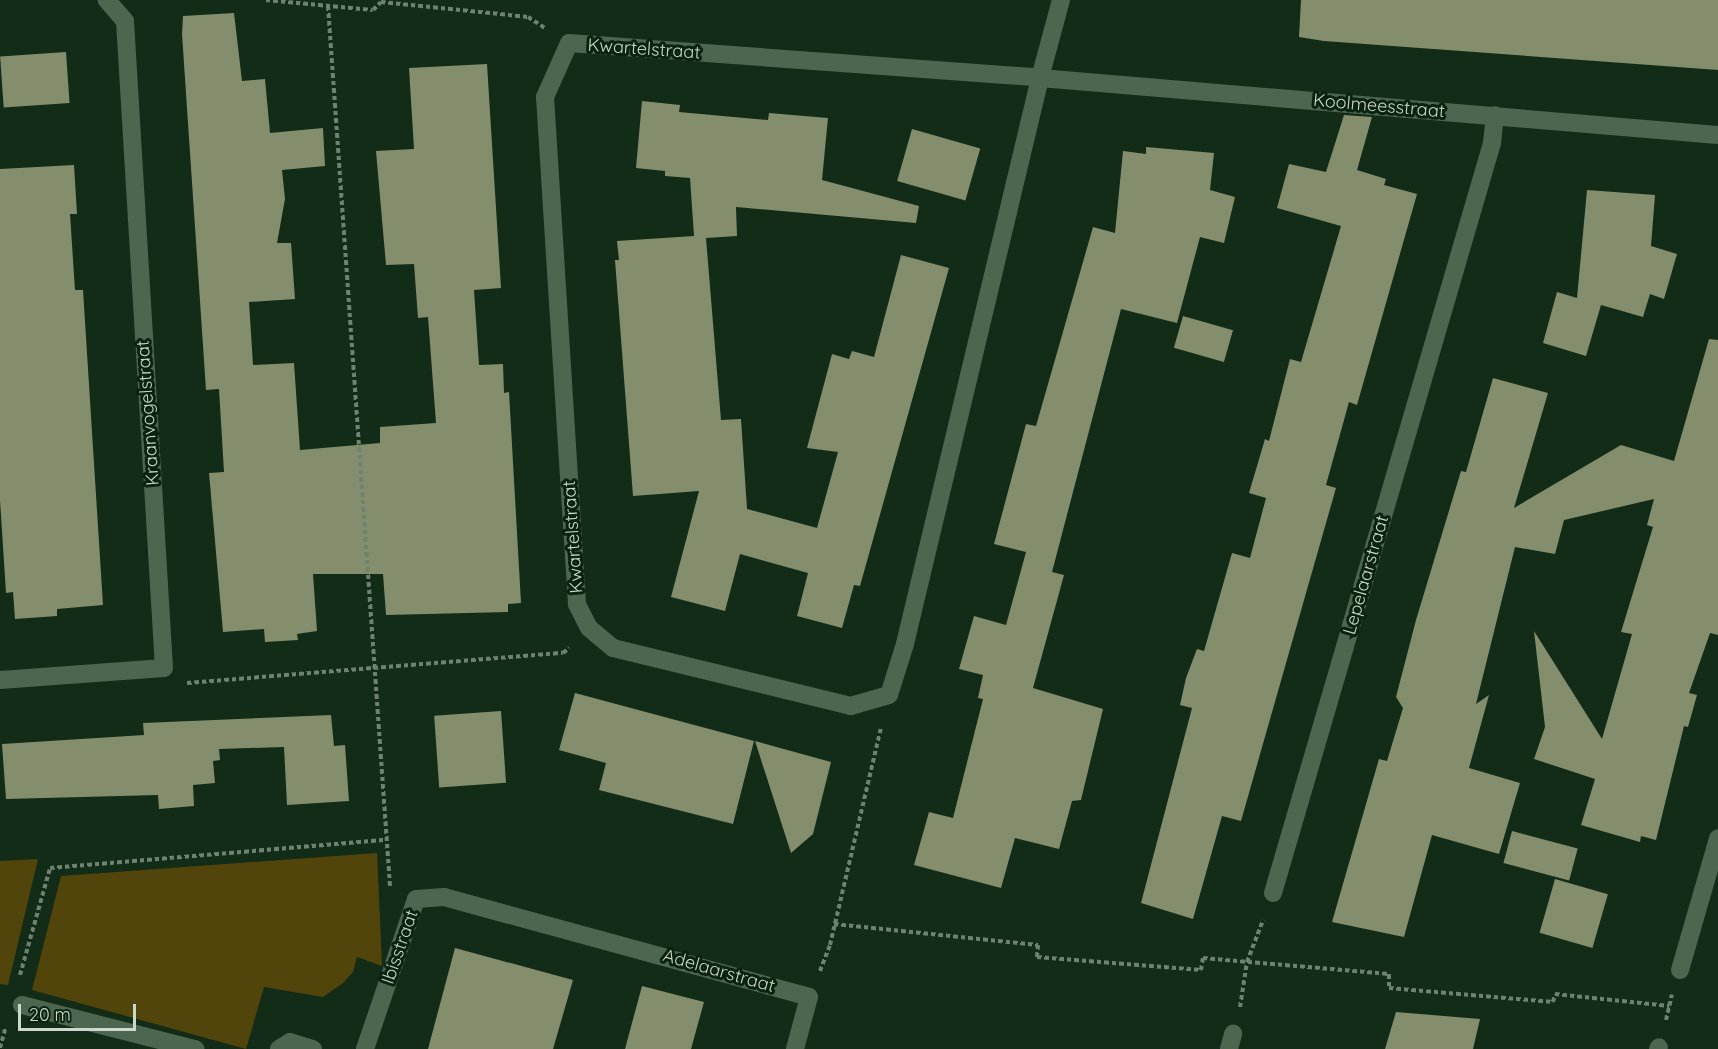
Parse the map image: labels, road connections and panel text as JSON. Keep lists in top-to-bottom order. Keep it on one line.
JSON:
{"streets":{"street":["Kwartelstraat","Koolmeesstraat","Kraanvogelstraat","Lepelaarstraat","Ibisstraat","Adelaarstraat"]},"crossings":[["Kwartelstraat","Koolmeesstraat"],["Koolmeesstraat","Lepelaarstraat"],["Ibisstraat","Adelaarstraat"]],"scale_bar":"20 m"}
